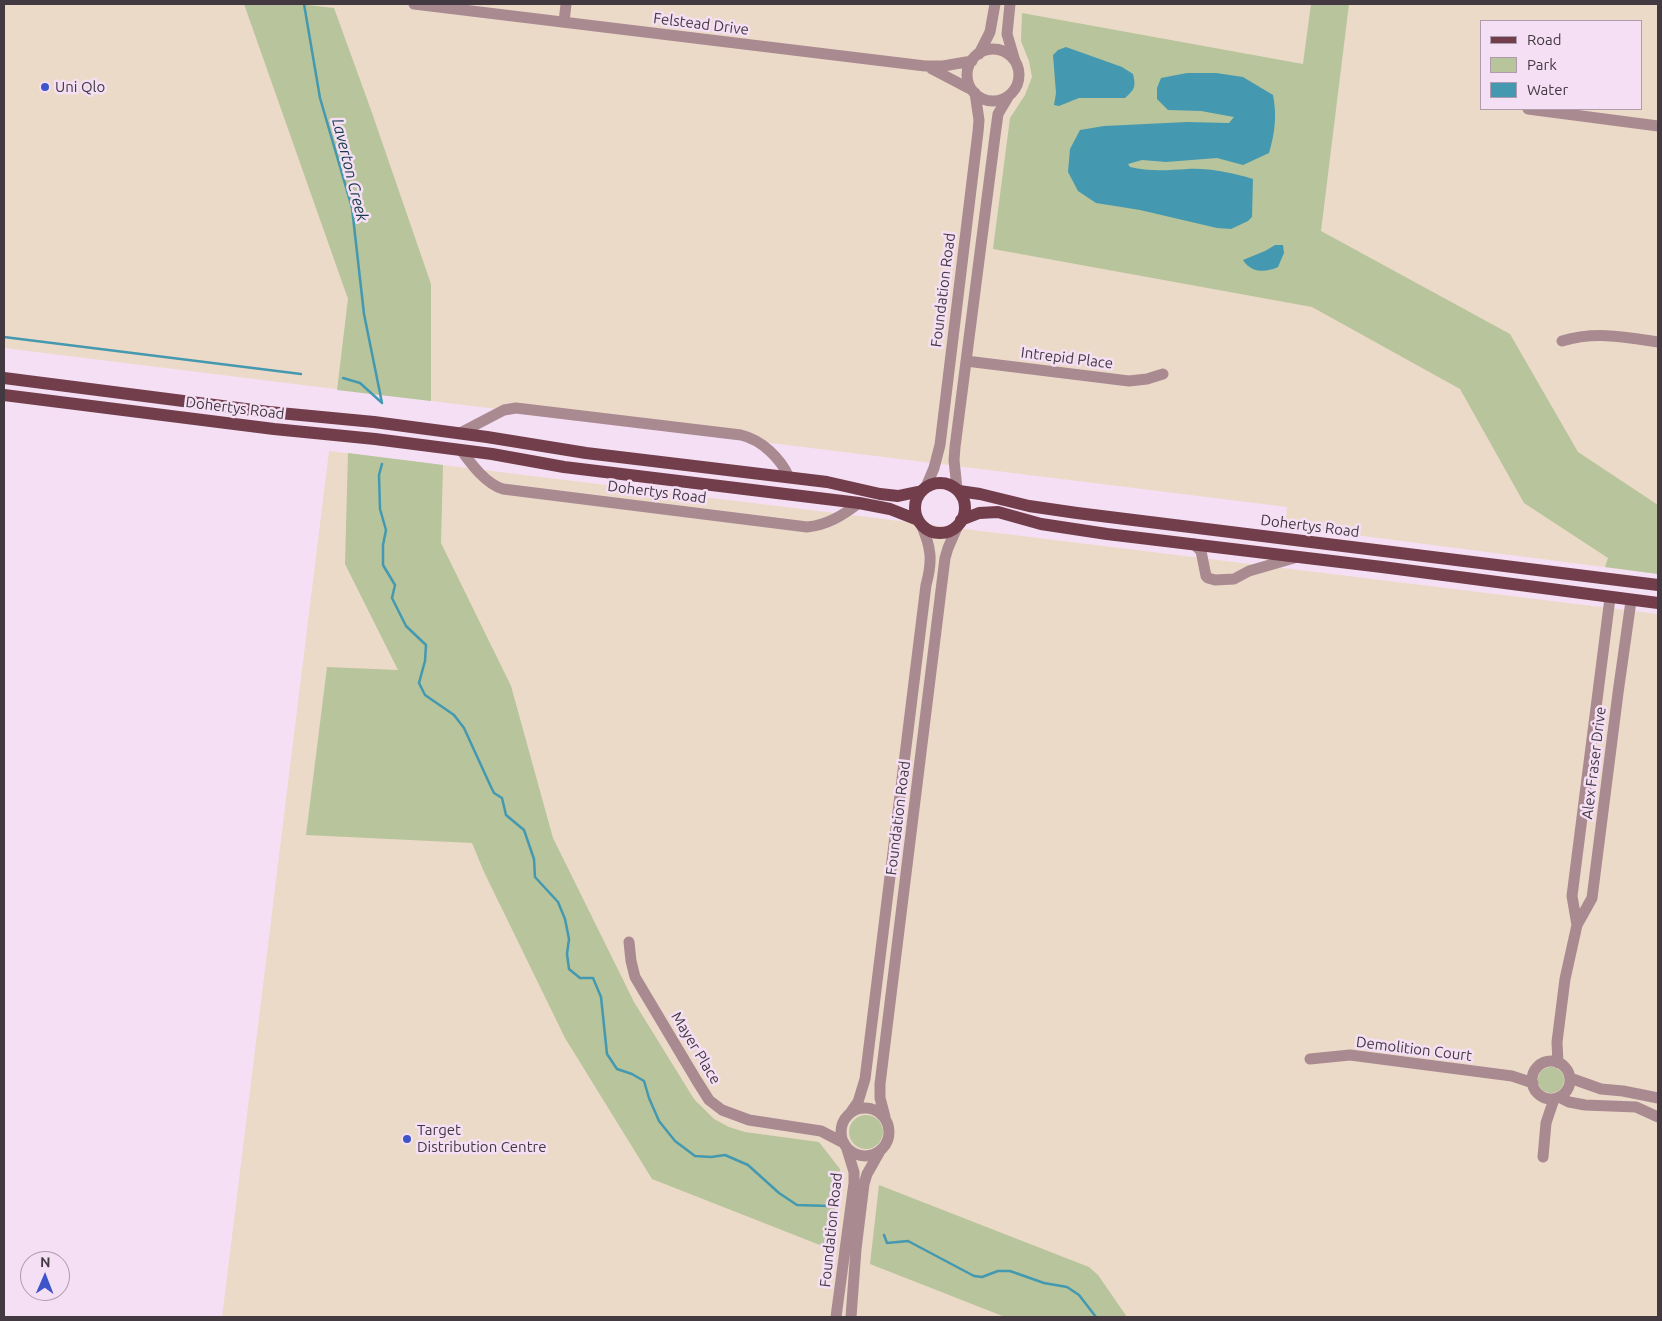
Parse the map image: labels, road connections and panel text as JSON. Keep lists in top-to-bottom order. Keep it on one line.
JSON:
{"streets":{"main road":["Dohertys Road"],"street":["Felstead Drive","Foundation Road","Intrepid Place","Alex Fraser Drive","Mayer Place","Demolition Court"]},"crossings":[["Felstead Drive","Foundation Road"],["Foundation Road","Intrepid Place"],["Foundation Road","Dohertys Road"],["Foundation Road","Mayer Place"],["Alex Fraser Drive","Demolition Court"]],"water":["Laverton Creek"],"places":["Uni Qlo","Target Distribution Centre"],"legend":["Road","Park","Water"],"north":"top"}
